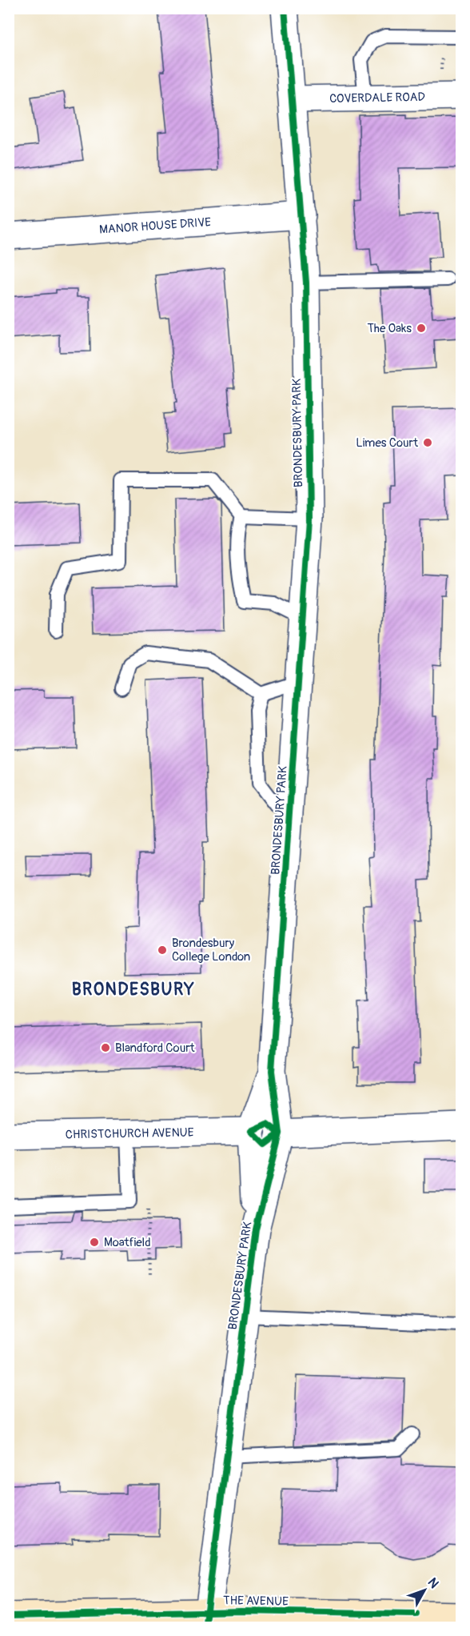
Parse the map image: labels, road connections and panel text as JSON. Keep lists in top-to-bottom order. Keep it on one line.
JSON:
{"streets":{"street":["COVERDALE ROAD","MANOR HOUSE DRIVE","BRONDESBURY PARK","CHRISTCHURCH AVENUE","THE AVENUE"]},"crossings":[["COVERDALE ROAD","BRONDESBURY PARK"],["MANOR HOUSE DRIVE","BRONDESBURY PARK"],["BRONDESBURY PARK","CHRISTCHURCH AVENUE"],["BRONDESBURY PARK","THE AVENUE"]],"districts":["BRONDESBURY"],"places":["The Oaks","Limes Court","Brondesbury College London","Blandford Court","Moatfield"],"north":"top right"}
